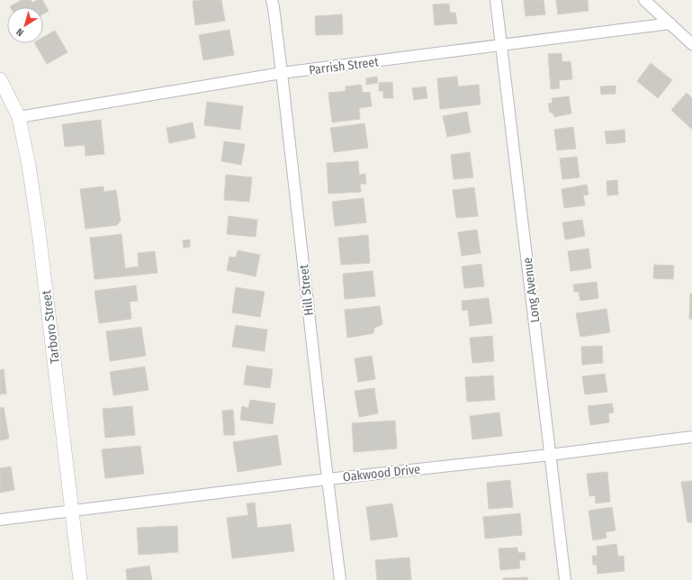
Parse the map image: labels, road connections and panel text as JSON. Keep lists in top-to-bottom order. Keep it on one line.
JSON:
{"streets":{"street":["Parrish Street","Hill Street","Long Avenue","Tarboro Street","Oakwood Drive"]},"crossings":[["Parrish Street","Hill Street"],["Parrish Street","Long Avenue"],["Parrish Street","Tarboro Street"],["Hill Street","Oakwood Drive"],["Long Avenue","Oakwood Drive"],["Tarboro Street","Oakwood Drive"]],"north":"bottom left"}
